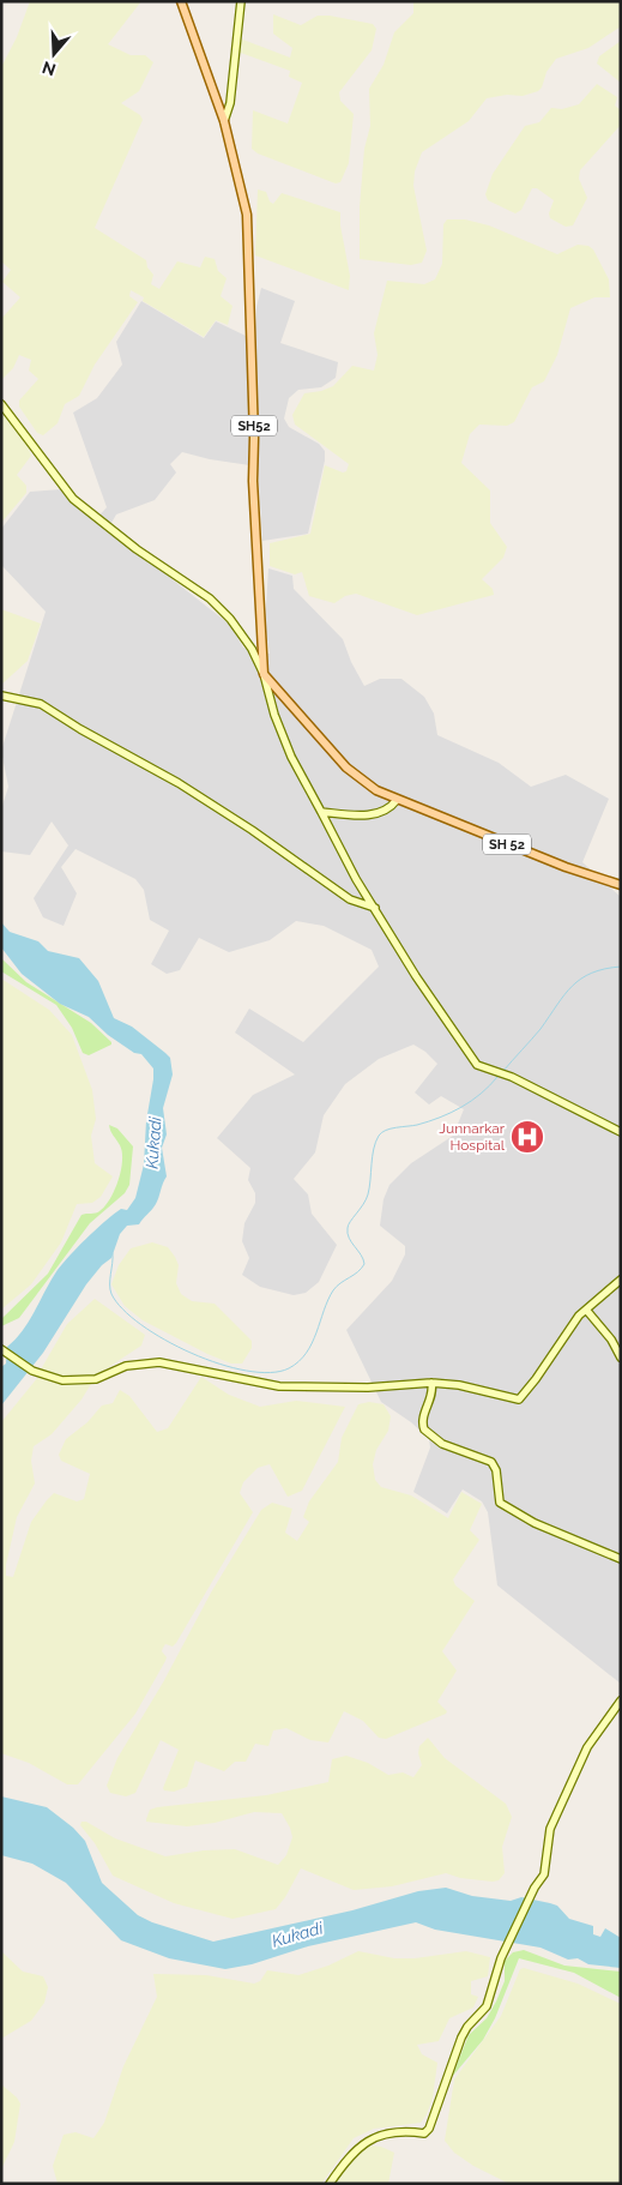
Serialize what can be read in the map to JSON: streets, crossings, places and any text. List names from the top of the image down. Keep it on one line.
{"streets":{"main road":["SH52","SH 52"]},"water":["Kukadi"],"places":{"hospital":["Junnarkar Hospital"]},"north":"bottom"}
